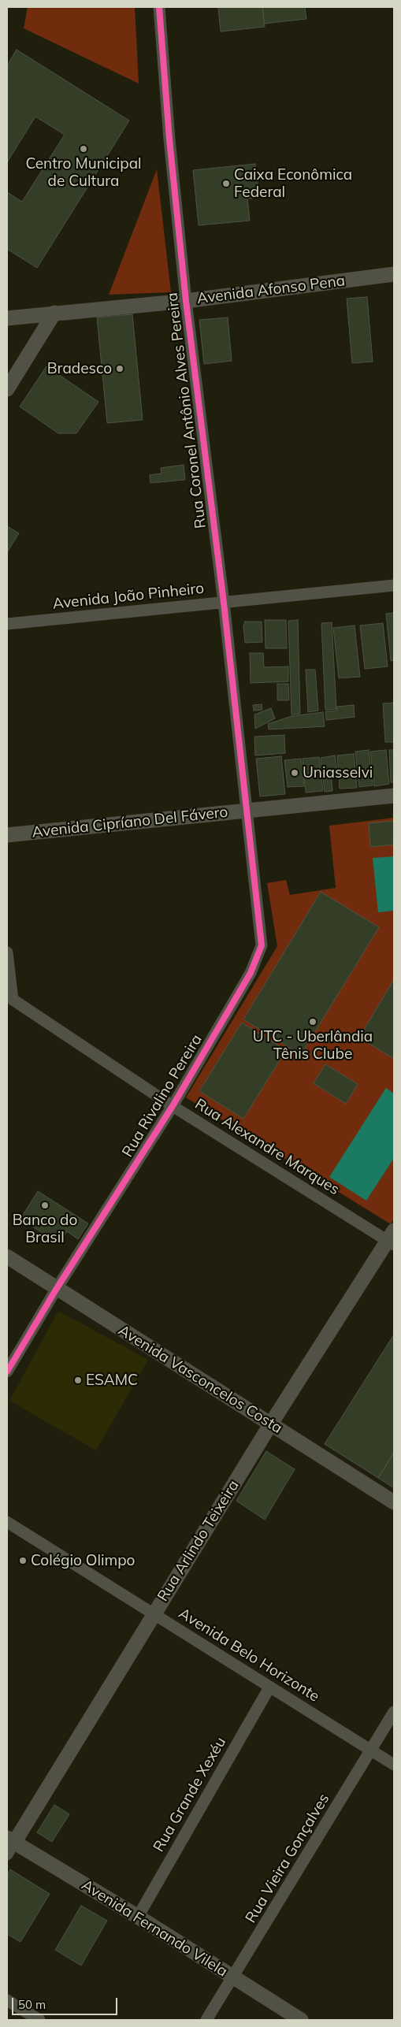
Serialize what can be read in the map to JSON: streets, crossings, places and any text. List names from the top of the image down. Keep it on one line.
{"streets":{"street":["Avenida Afonso Pena","Rua Coronel Antônio Alves Pereira","Avenida João Pinheiro","Avenida Cipríano Del Fávero","Rua Rivalino Pereira","Rua Alexandre Marques","Avenida Vasconcelos Costa","Rua Arlindo Teixeira","Avenida Belo Horizonte","Rua Grande Xexéu","Rua Vieira Gonçalves","Avenida Fernando Vilela"]},"crossings":[["Avenida Afonso Pena","Rua Coronel Antônio Alves Pereira"],["Rua Coronel Antônio Alves Pereira","Avenida João Pinheiro"],["Rua Coronel Antônio Alves Pereira","Avenida Cipríano Del Fávero"],["Rua Coronel Antônio Alves Pereira","Rua Rivalino Pereira"],["Avenida Cipríano Del Fávero","Rua Rivalino Pereira"],["Rua Rivalino Pereira","Rua Alexandre Marques"],["Rua Rivalino Pereira","Avenida Vasconcelos Costa"],["Rua Alexandre Marques","Rua Arlindo Teixeira"],["Avenida Vasconcelos Costa","Rua Arlindo Teixeira"],["Rua Arlindo Teixeira","Avenida Belo Horizonte"],["Rua Arlindo Teixeira","Avenida Fernando Vilela"],["Avenida Belo Horizonte","Rua Grande Xexéu"],["Avenida Belo Horizonte","Rua Vieira Gonçalves"],["Rua Grande Xexéu","Avenida Fernando Vilela"],["Rua Vieira Gonçalves","Avenida Fernando Vilela"]],"places":["Centro Municipal de Cultura","Caixa Econômica Federal","Bradesco","Uniasselvi","UTC - Uberlândia Tênis Clube","Banco do Brasil","ESAMC","Colégio Olimpo"],"scale_bar":"50 m"}
